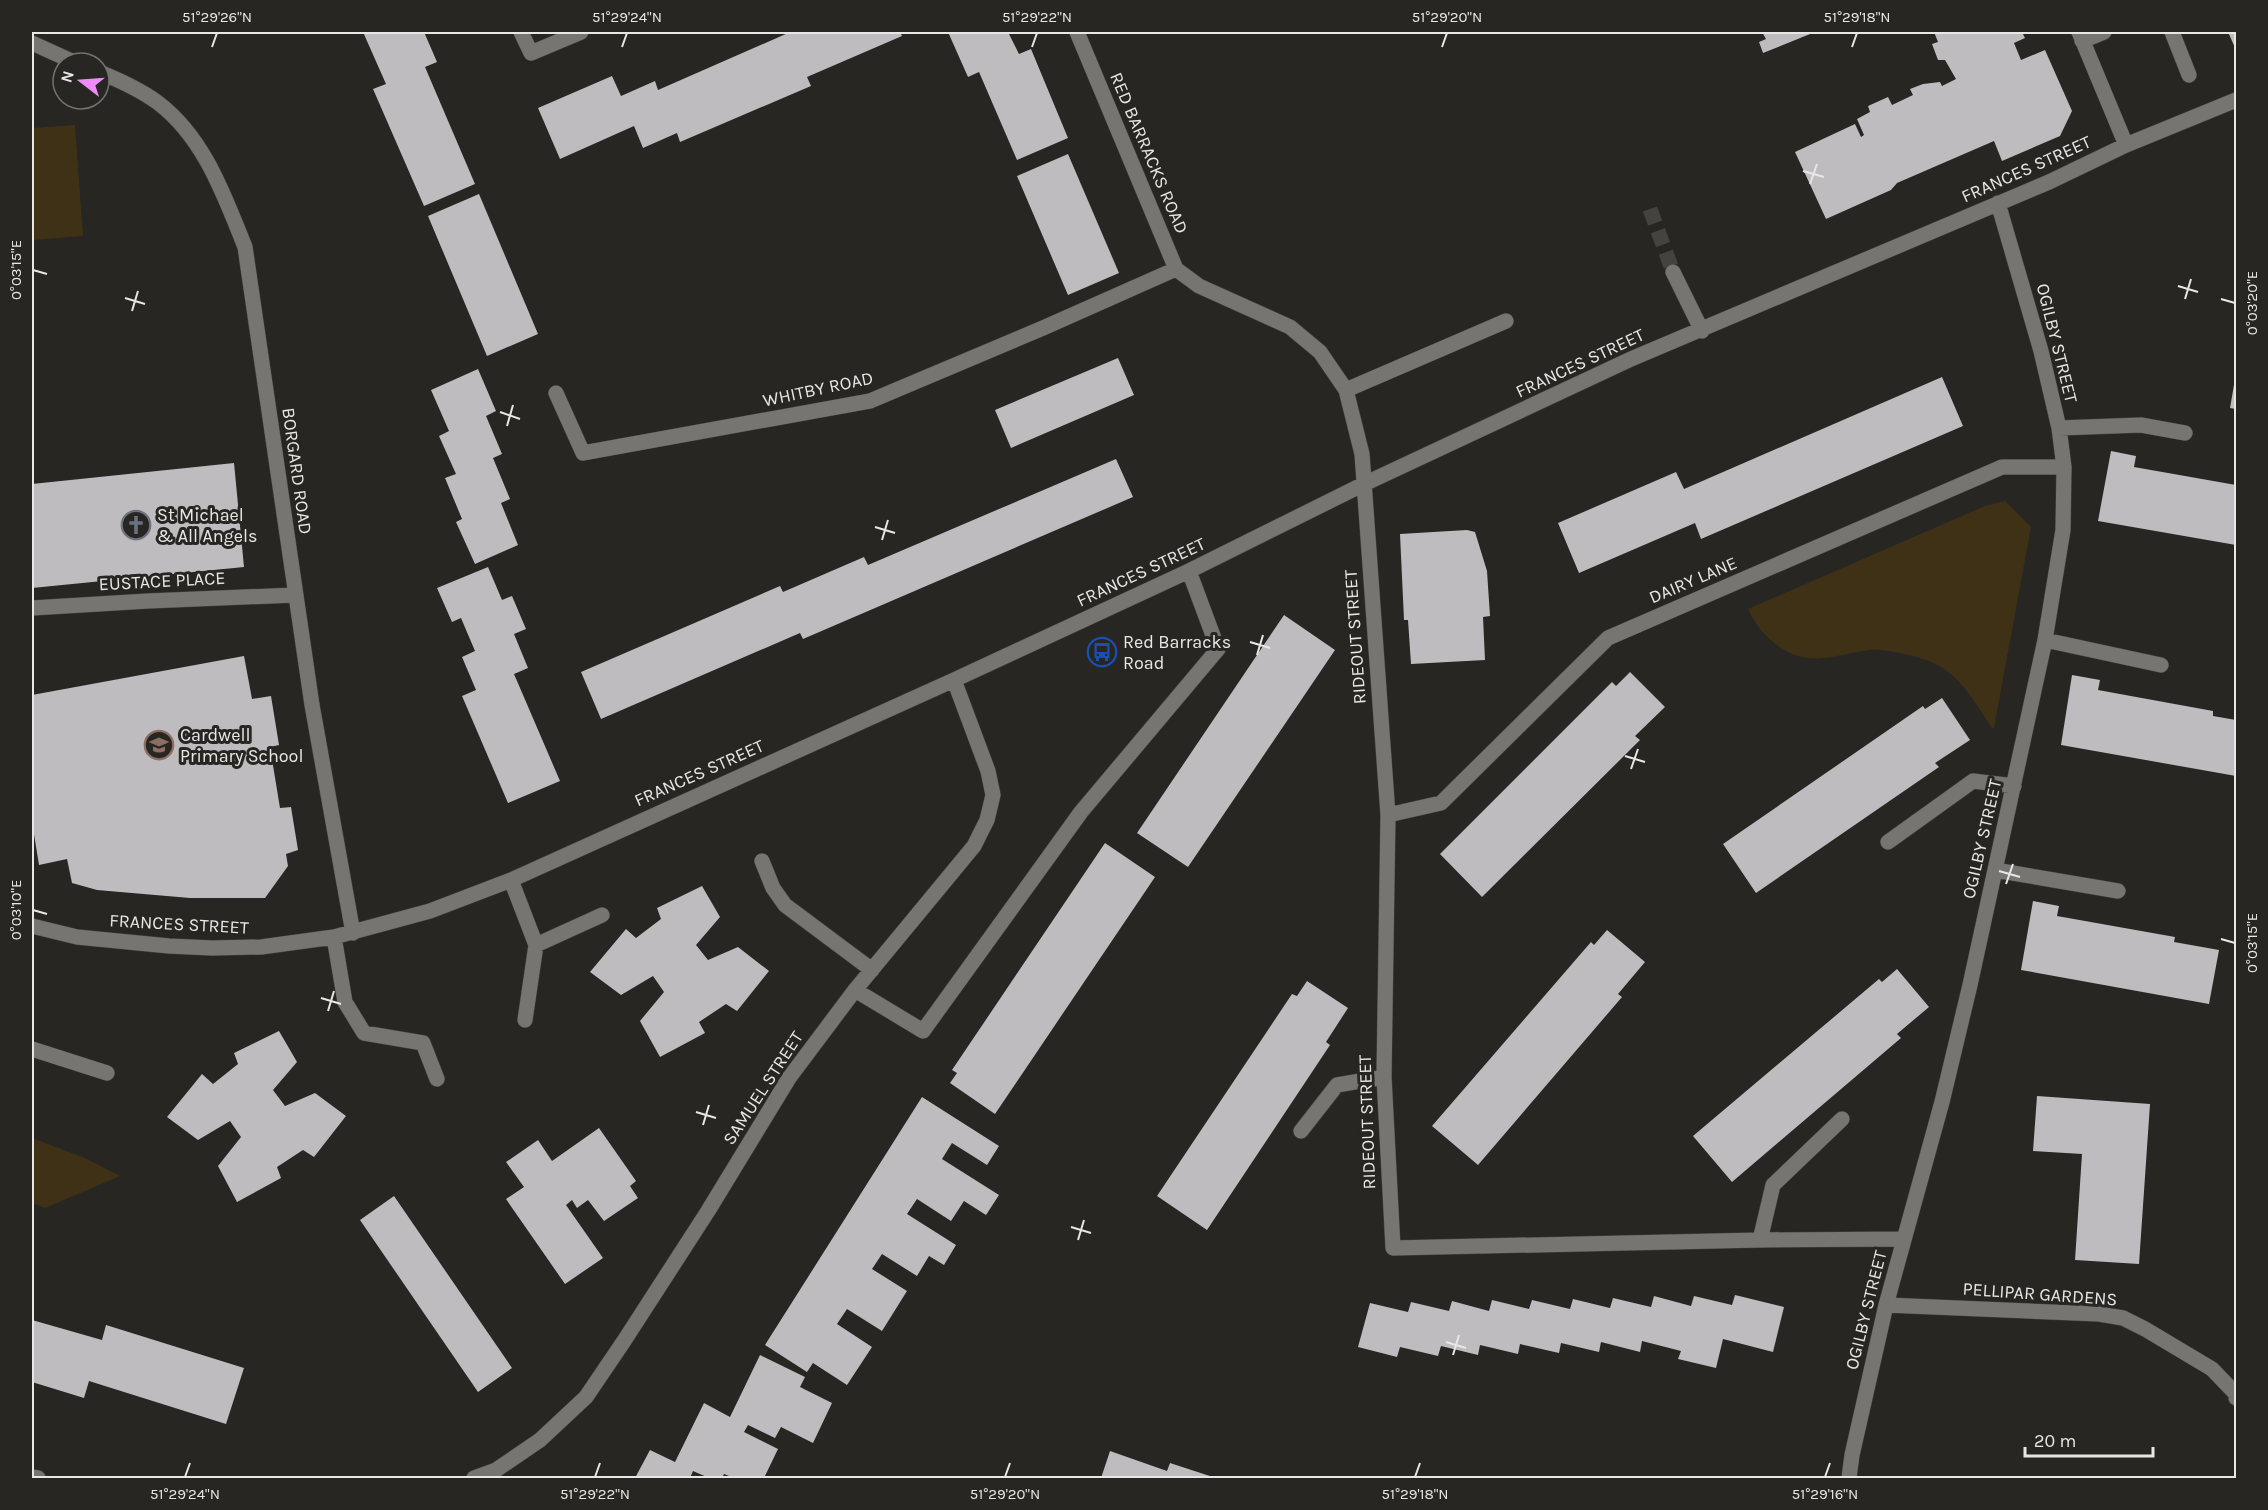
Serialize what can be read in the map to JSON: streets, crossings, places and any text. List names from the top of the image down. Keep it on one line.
{"streets":{"street":["RED BARRACKS ROAD","FRANCES STREET","OGILBY STREET","WHITBY ROAD","BORGARD ROAD","DAIRY LANE","EUSTACE PLACE","RIDEOUT STREET","SAMUEL STREET","PELLIPAR GARDENS"]},"crossings":[["RED BARRACKS ROAD","WHITBY ROAD"],["FRANCES STREET","OGILBY STREET"],["FRANCES STREET","BORGARD ROAD"],["FRANCES STREET","RIDEOUT STREET"],["FRANCES STREET","SAMUEL STREET"],["OGILBY STREET","DAIRY LANE"],["OGILBY STREET","RIDEOUT STREET"],["OGILBY STREET","PELLIPAR GARDENS"],["BORGARD ROAD","EUSTACE PLACE"],["DAIRY LANE","RIDEOUT STREET"]],"places":{"church":["St Michael & All Angels"],"bus stop":["Red Barracks Road"],"school or university":["Cardwell Primary School"]},"scale_bar":"20 m","north":"left","coordinates":["51°29'26\"N","51°29'24\"N","51°29'22\"N","51°29'20\"N","51°29'18\"N","0°03'15\"E","0°03'20\"E","0°03'10\"E","51°29'16\"N"]}
